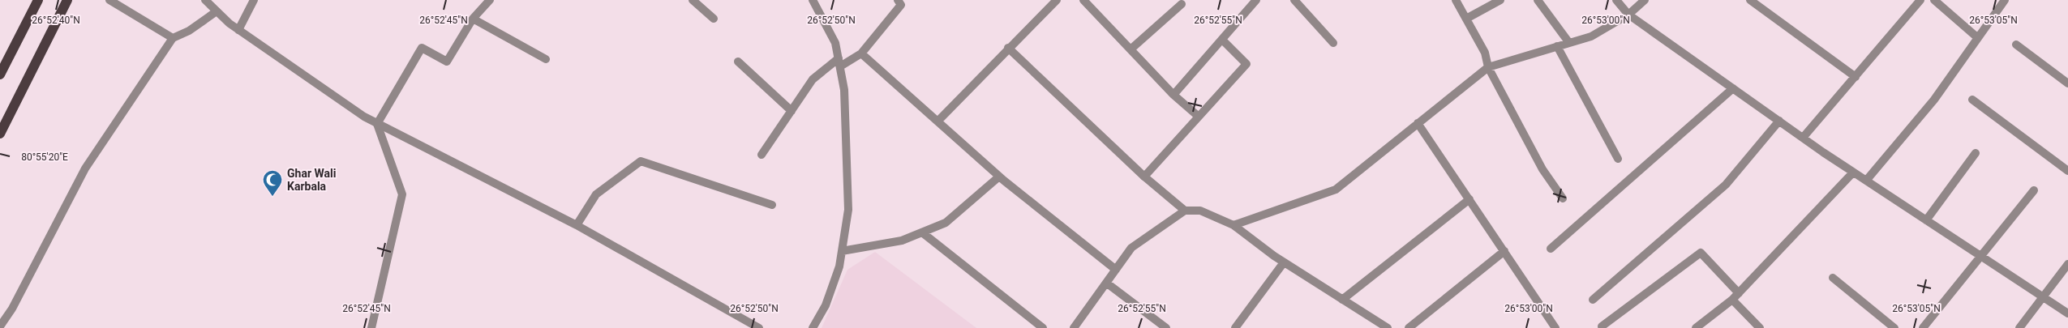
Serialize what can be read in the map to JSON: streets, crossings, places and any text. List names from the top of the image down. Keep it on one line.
{"places":{"mosque":["Ghar Wali Karbala"]},"coordinates":["26°52'55\"N","26°53'00\"N","26°52'40\"N","26°52'45\"N","26°52'50\"N","26°53'05\"N","80°55'20\"E"]}
